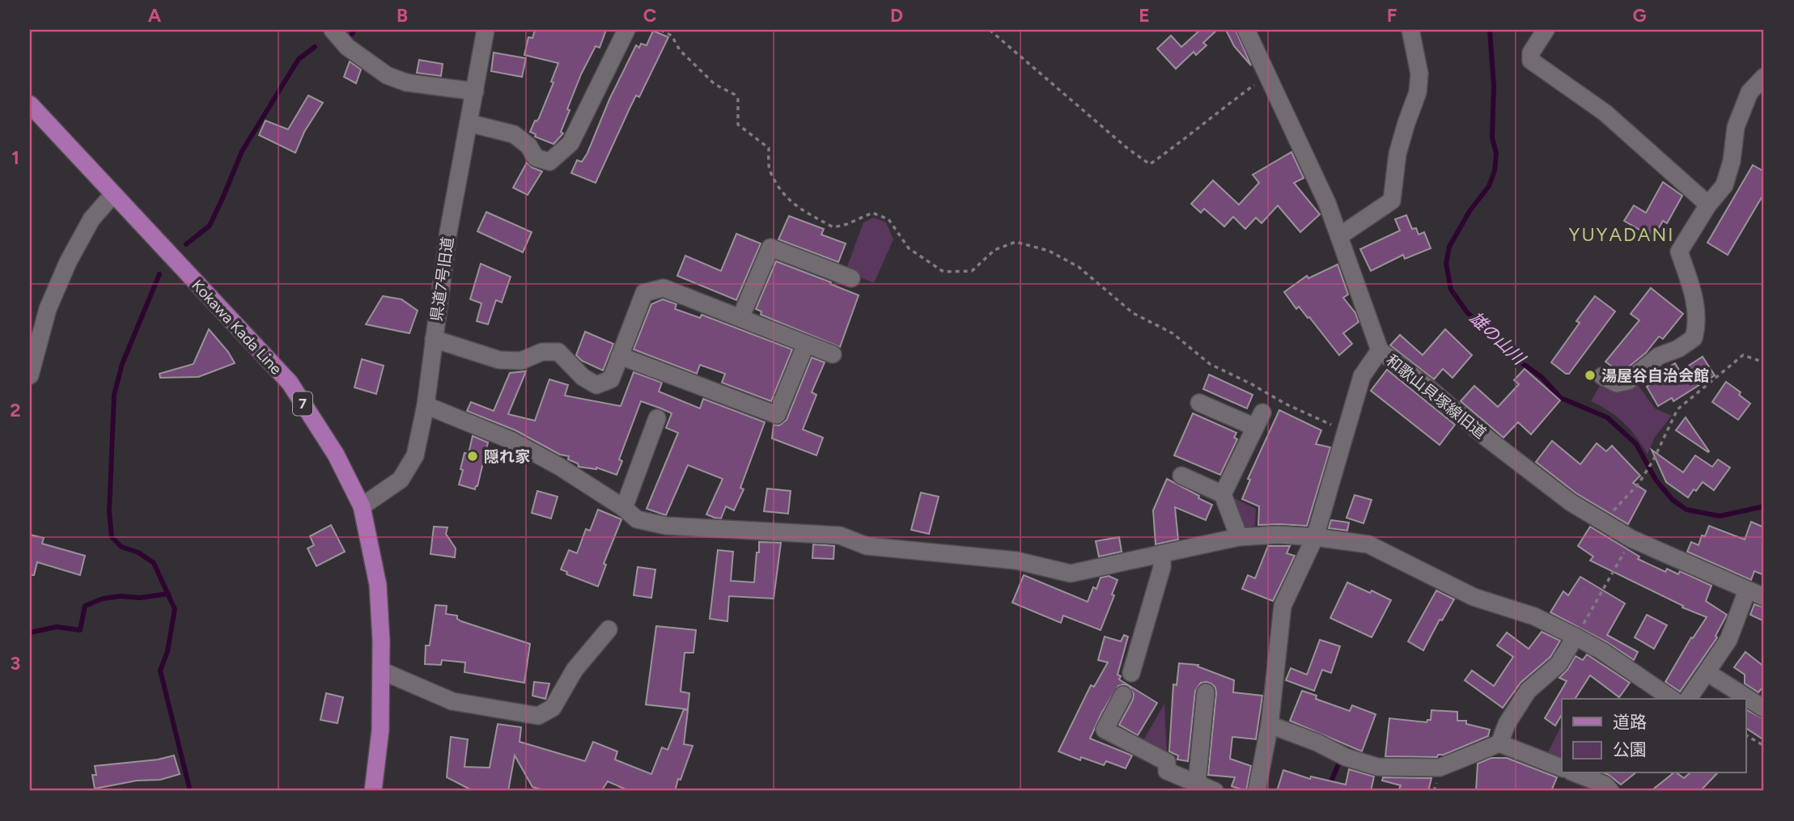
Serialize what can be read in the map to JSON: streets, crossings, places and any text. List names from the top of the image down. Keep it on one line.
{"streets":{"main road":["Kokawa Kada Line","7"],"street":["県道7号旧道","和歌山貝塚線旧道"]},"crossings":[["県道7号旧道","Kokawa Kada Line"]],"districts":["YUYADANI"],"water":["雄の山川"],"places":["湯屋谷自治会館","隠れ家"],"legend":["道路","公園"],"grid":{"columns":["A","B","C","D","E","F","G"],"rows":["1","2","3"]}}
